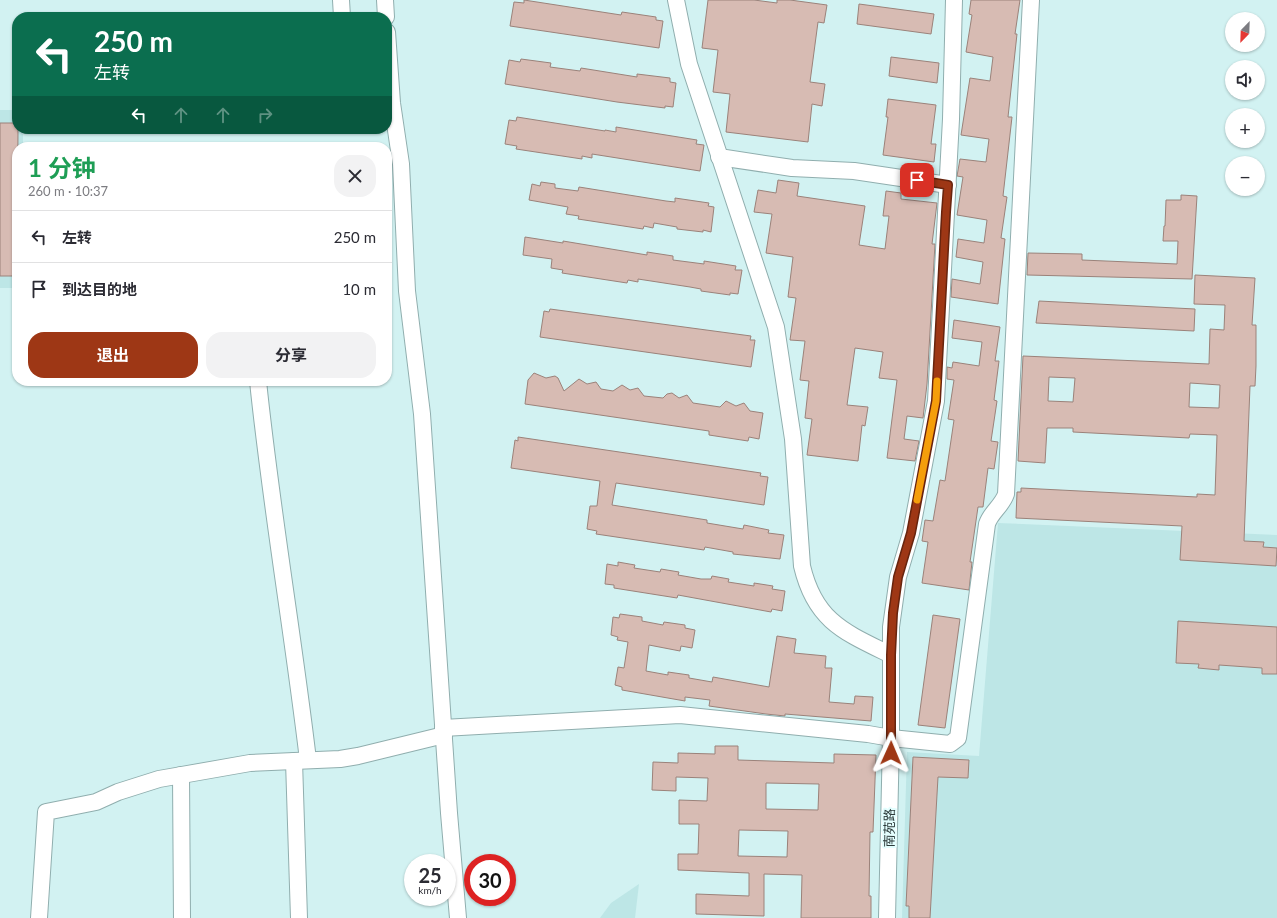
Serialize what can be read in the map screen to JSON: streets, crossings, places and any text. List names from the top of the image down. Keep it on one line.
{"streets":{"street":["南苑路"]},"north":"bottom left","page":{"map_buttons":["+","−"],"turn":["250 m","左转"],"heading":["1 分钟","260 m · 10:37"],"list":[{"name":"左转","value":"250 m"},{"name":"到达目的地","value":"10 m"}],"buttons":["退出","分享"],"speed":"25 km/h","limit":"30"}}
